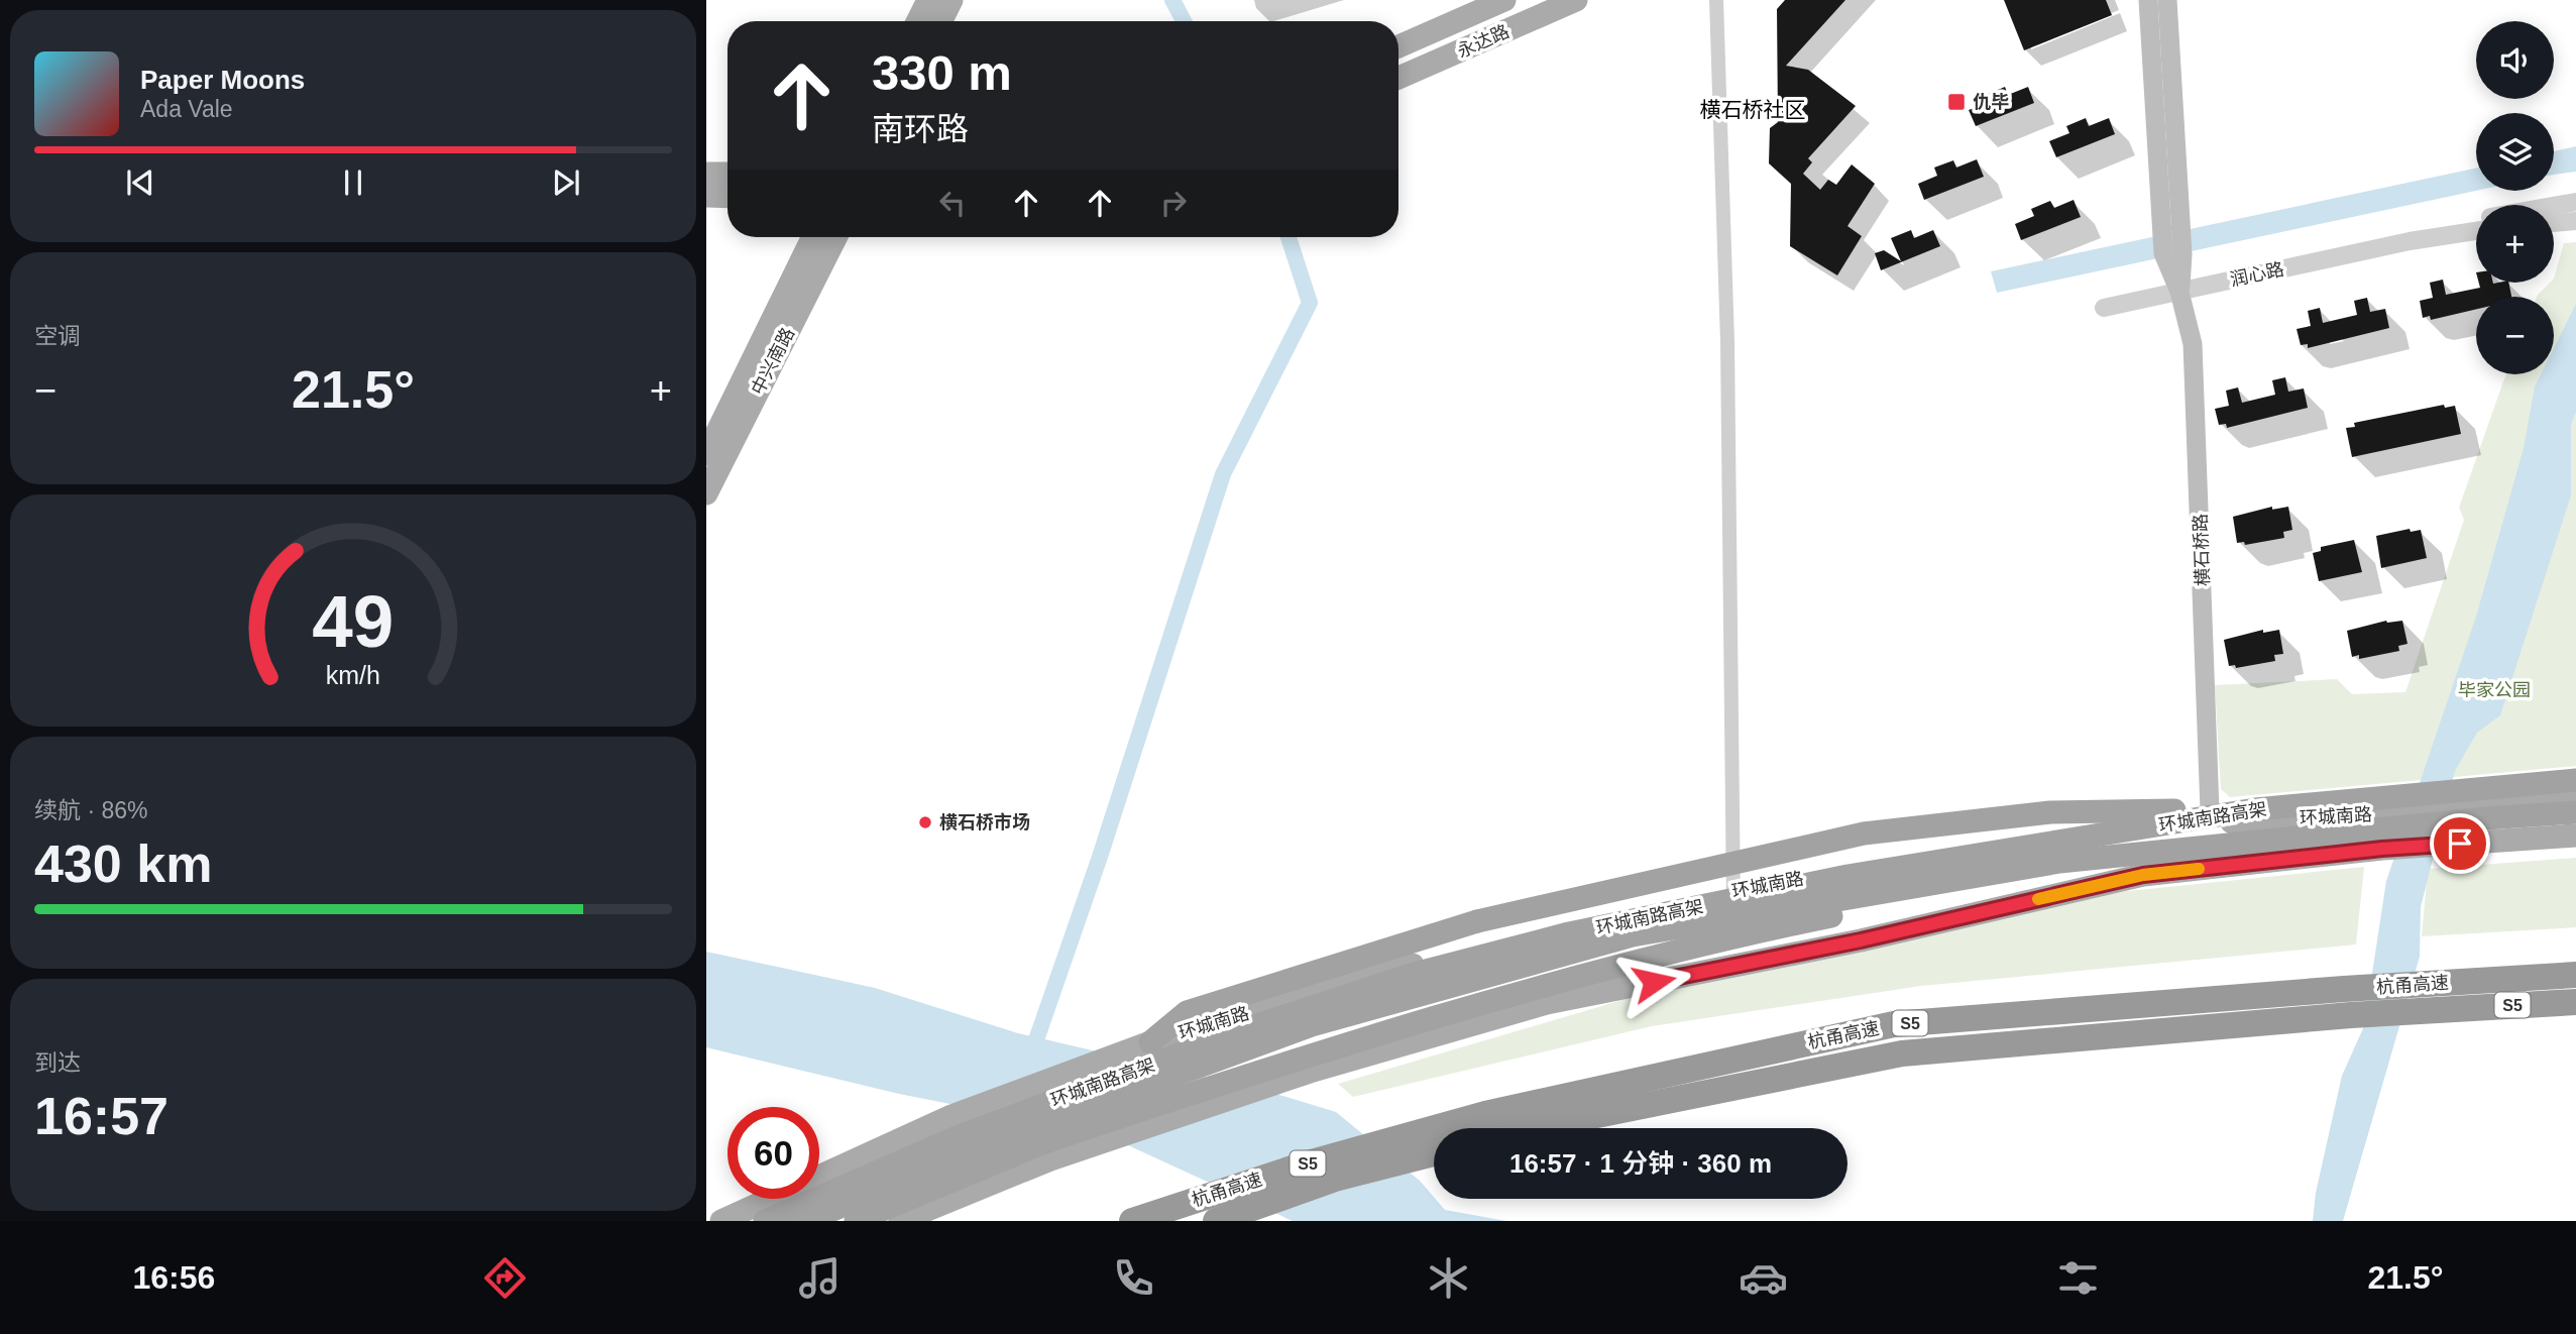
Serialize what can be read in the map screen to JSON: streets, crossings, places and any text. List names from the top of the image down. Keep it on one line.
{"streets":{"highway":["环城南路高架","杭甬高速","S5"],"main road":["永达路","中兴南路","横石桥路","环城南路"],"street":["润心路"]},"crossings":[["润心路","横石桥路"]],"districts":["横石桥社区"],"parks":["毕家公园"],"places":{"transit":["仇毕"],"other":["横石桥市场"]},"page":{"map_buttons":["+","−"],"turn":["330 m","南环路"],"song":["Paper Moons","Ada Vale"],"tile":["空调",["续航 · 86%","430 km"],["到达","16:57"]],"heat":["−","21.5°","+"],"limit":"60","trip":"16:57 · 1 分钟 · 360 m","tabs":["16:56","21.5°"],"gauge":["49","km/h"]}}
